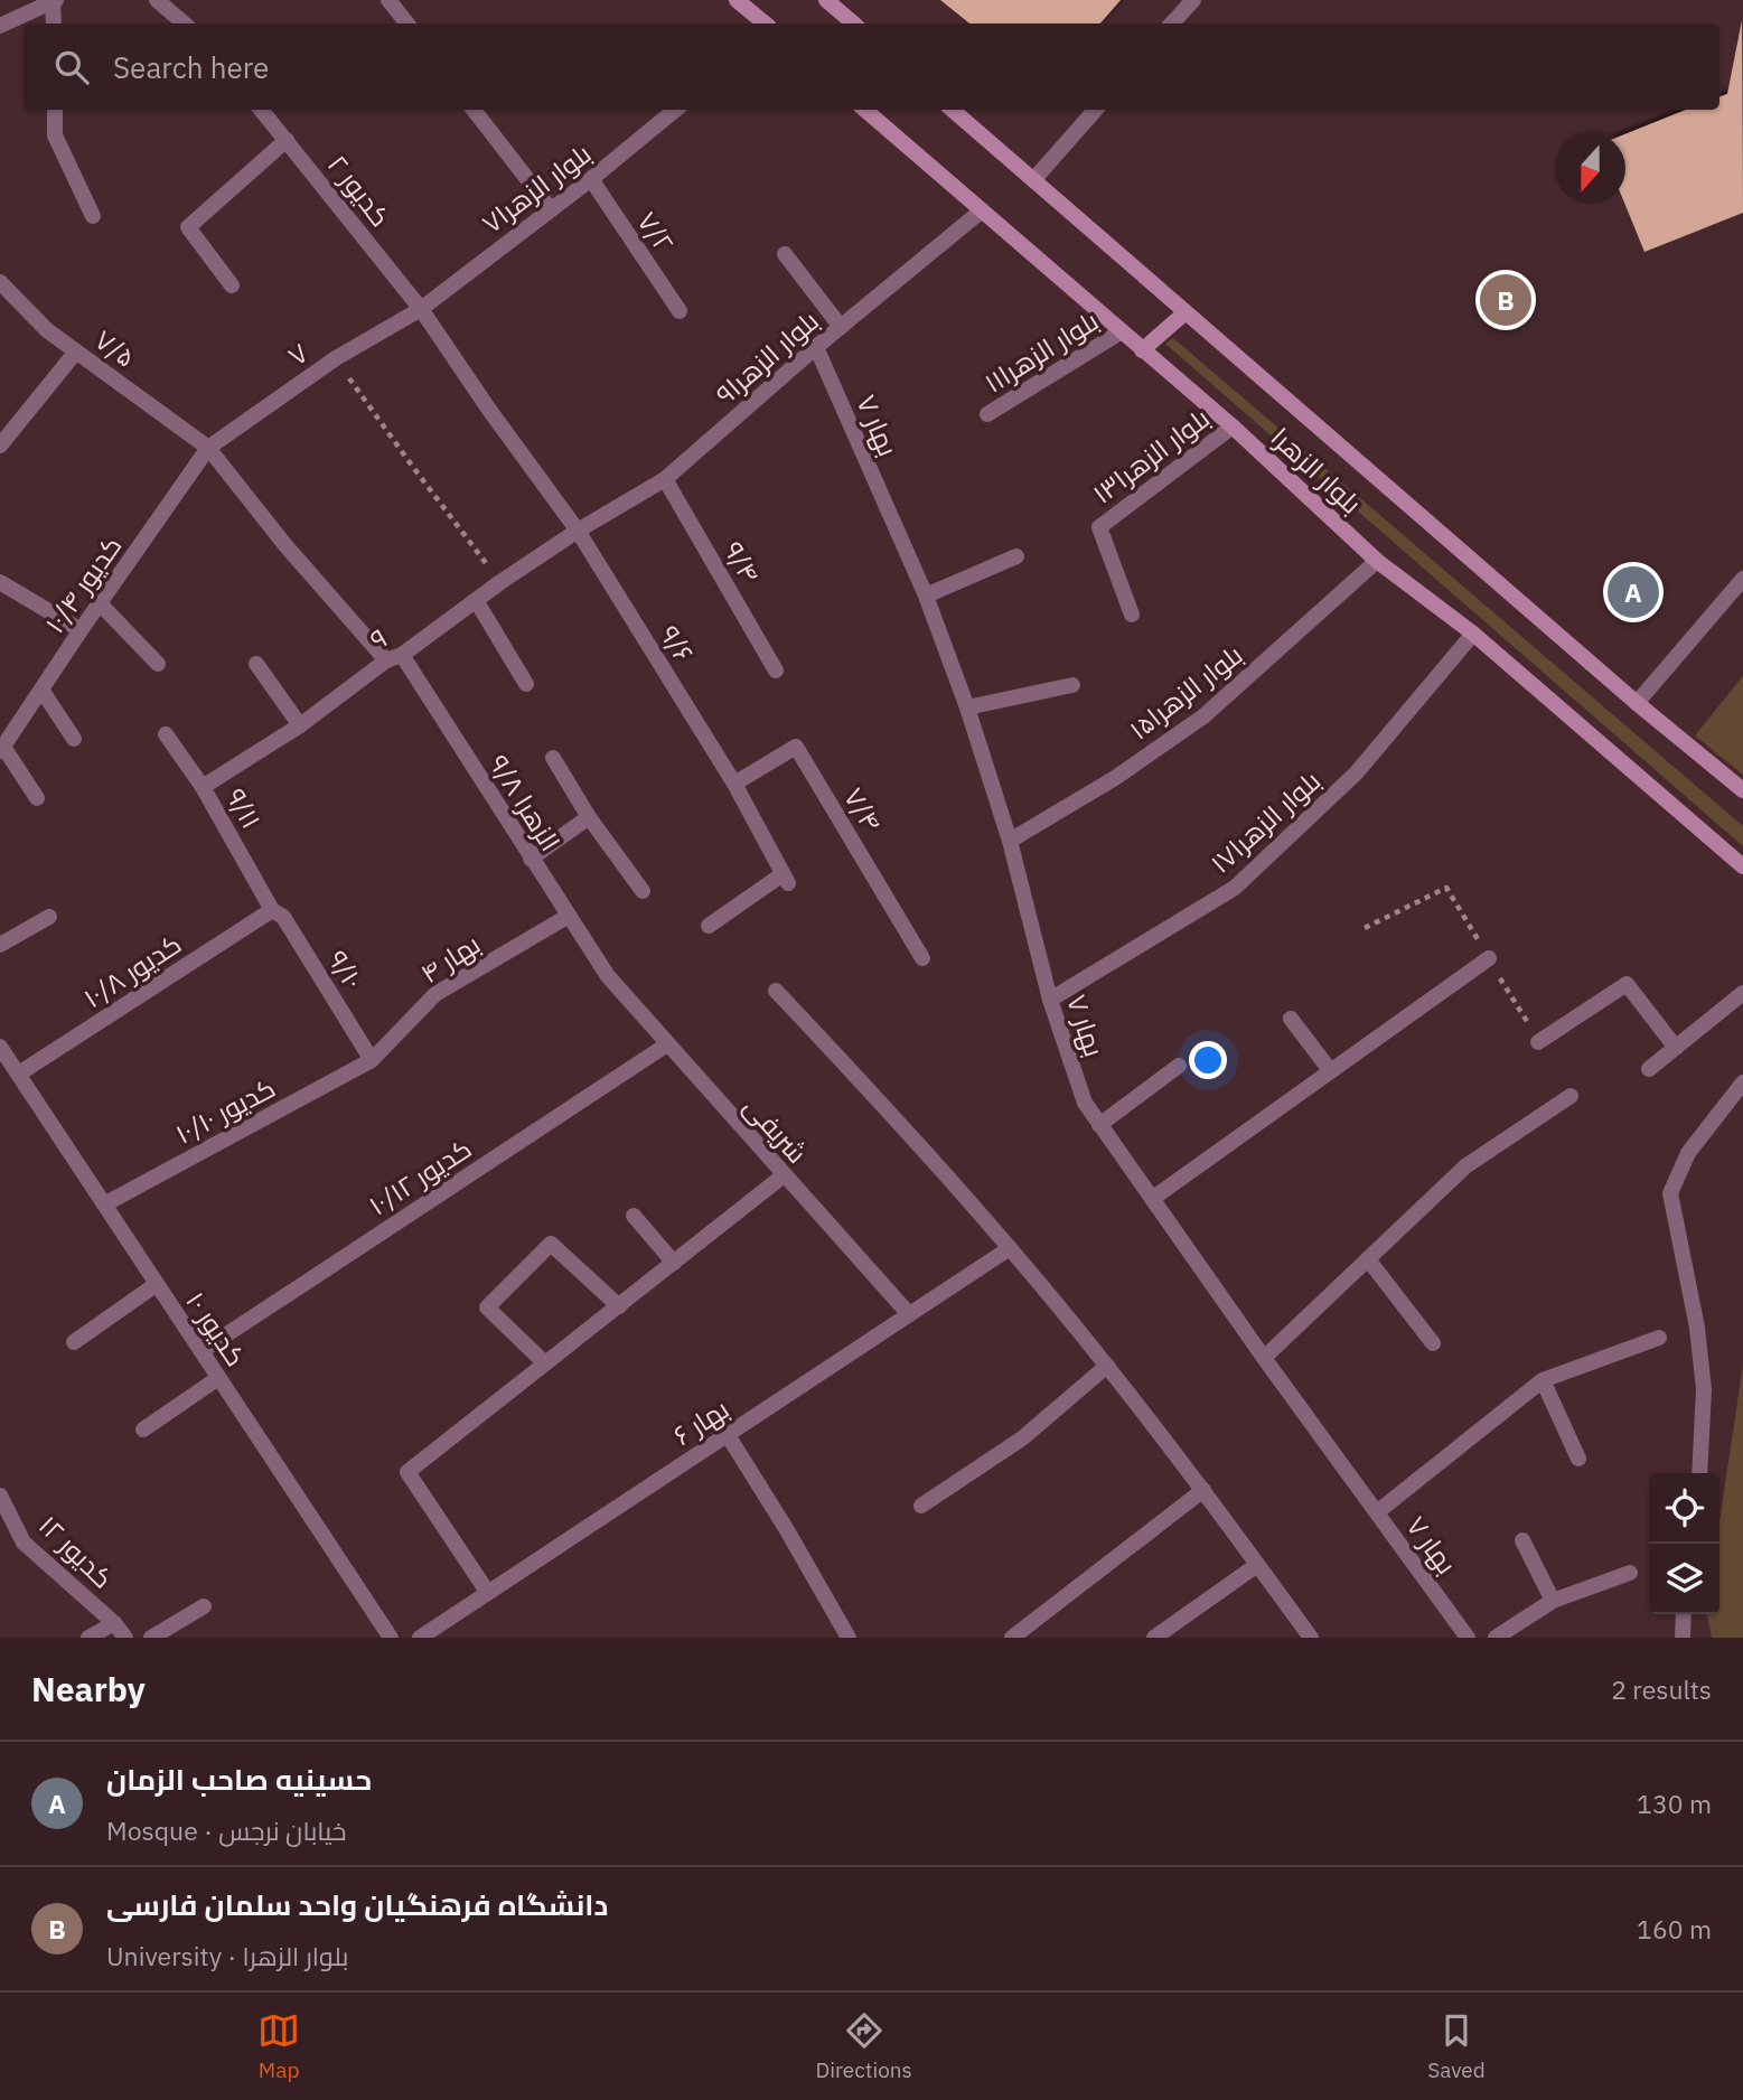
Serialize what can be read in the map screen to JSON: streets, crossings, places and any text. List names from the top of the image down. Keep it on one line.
{"streets":{"main road":["بلوار الزهرا"],"street":["بلوار الزهرا۷","۲ کدیور","۷/۲","۷/۵","بلوار الزهرا۱۱","۷","بلوار الزهرا۹","بهار ۷","بلوار الزهرا۱۳","۹/۴","کدیور ۱۰/۴","۹","۹/۶","بلوار الزهرا۱۵","الزهرا ۹/۸","۹/۱۱","۷/۴","بلوار الزهرا۱۷","بهار ۴","۹/۱۰","کدیور ۱۰/۸","کدیور ۱۰/۱۰","شریفی","کدیور ۱۰/۱۲","کدیور ۱۰","بهار ۶","کدیور ۱۲"]},"crossings":[["بلوار الزهرا۷","۲ کدیور"],["بلوار الزهرا۷","۷/۲"],["بلوار الزهرا۷","۷"],["بلوار الزهرا۷","۹/۶"],["۲ کدیور","۷"],["۲ کدیور","۹/۶"],["۷/۵","۷"],["۷/۵","کدیور ۱۰/۴"],["۷/۵","الزهرا ۹/۸"],["بلوار الزهرا۱۱","بلوار الزهرا"],["۷","کدیور ۱۰/۴"],["۷","۹/۶"],["بلوار الزهرا۹","بهار ۷"],["بلوار الزهرا۹","بلوار الزهرا"],["بلوار الزهرا۹","۹/۴"],["بلوار الزهرا۹","۹"],["بلوار الزهرا۹","۹/۶"],["بهار ۷","بلوار الزهرا۱۵"],["بهار ۷","بلوار الزهرا۱۷"],["بلوار الزهرا۱۳","بلوار الزهرا"],["بلوار الزهرا","بلوار الزهرا۱۵"],["بلوار الزهرا","بلوار الزهرا۱۷"],["۹","۹/۶"],["۹","الزهرا ۹/۸"],["۹","۹/۱۱"],["۹/۶","۷/۴"],["الزهرا ۹/۸","بهار ۴"],["الزهرا ۹/۸","شریفی"],["۹/۱۱","۹/۱۰"],["۹/۱۱","کدیور ۱۰/۸"],["بهار ۴","۹/۱۰"],["بهار ۴","کدیور ۱۰/۱۰"],["۹/۱۰","کدیور ۱۰/۸"],["۹/۱۰","کدیور ۱۰/۱۰"],["کدیور ۱۰/۸","کدیور ۱۰"],["کدیور ۱۰/۱۰","کدیور ۱۰"],["شریفی","کدیور ۱۰/۱۲"],["شریفی","بهار ۶"],["کدیور ۱۰/۱۲","کدیور ۱۰"]],"north":"bottom","page":{"search":"Search here","pins":["B","A"],"heading":["Nearby","2 results"],"list":[{"mark":"A","name":"حسینیه صاحب الزمان","note":"Mosque · خیابان نرجس","value":"130 m"},{"mark":"B","name":"دانشگاه فرهنگیان واحد سلمان فارسی","note":"University · بلوار الزهرا","value":"160 m"}],"nav":["Map","Directions","Saved"]}}
